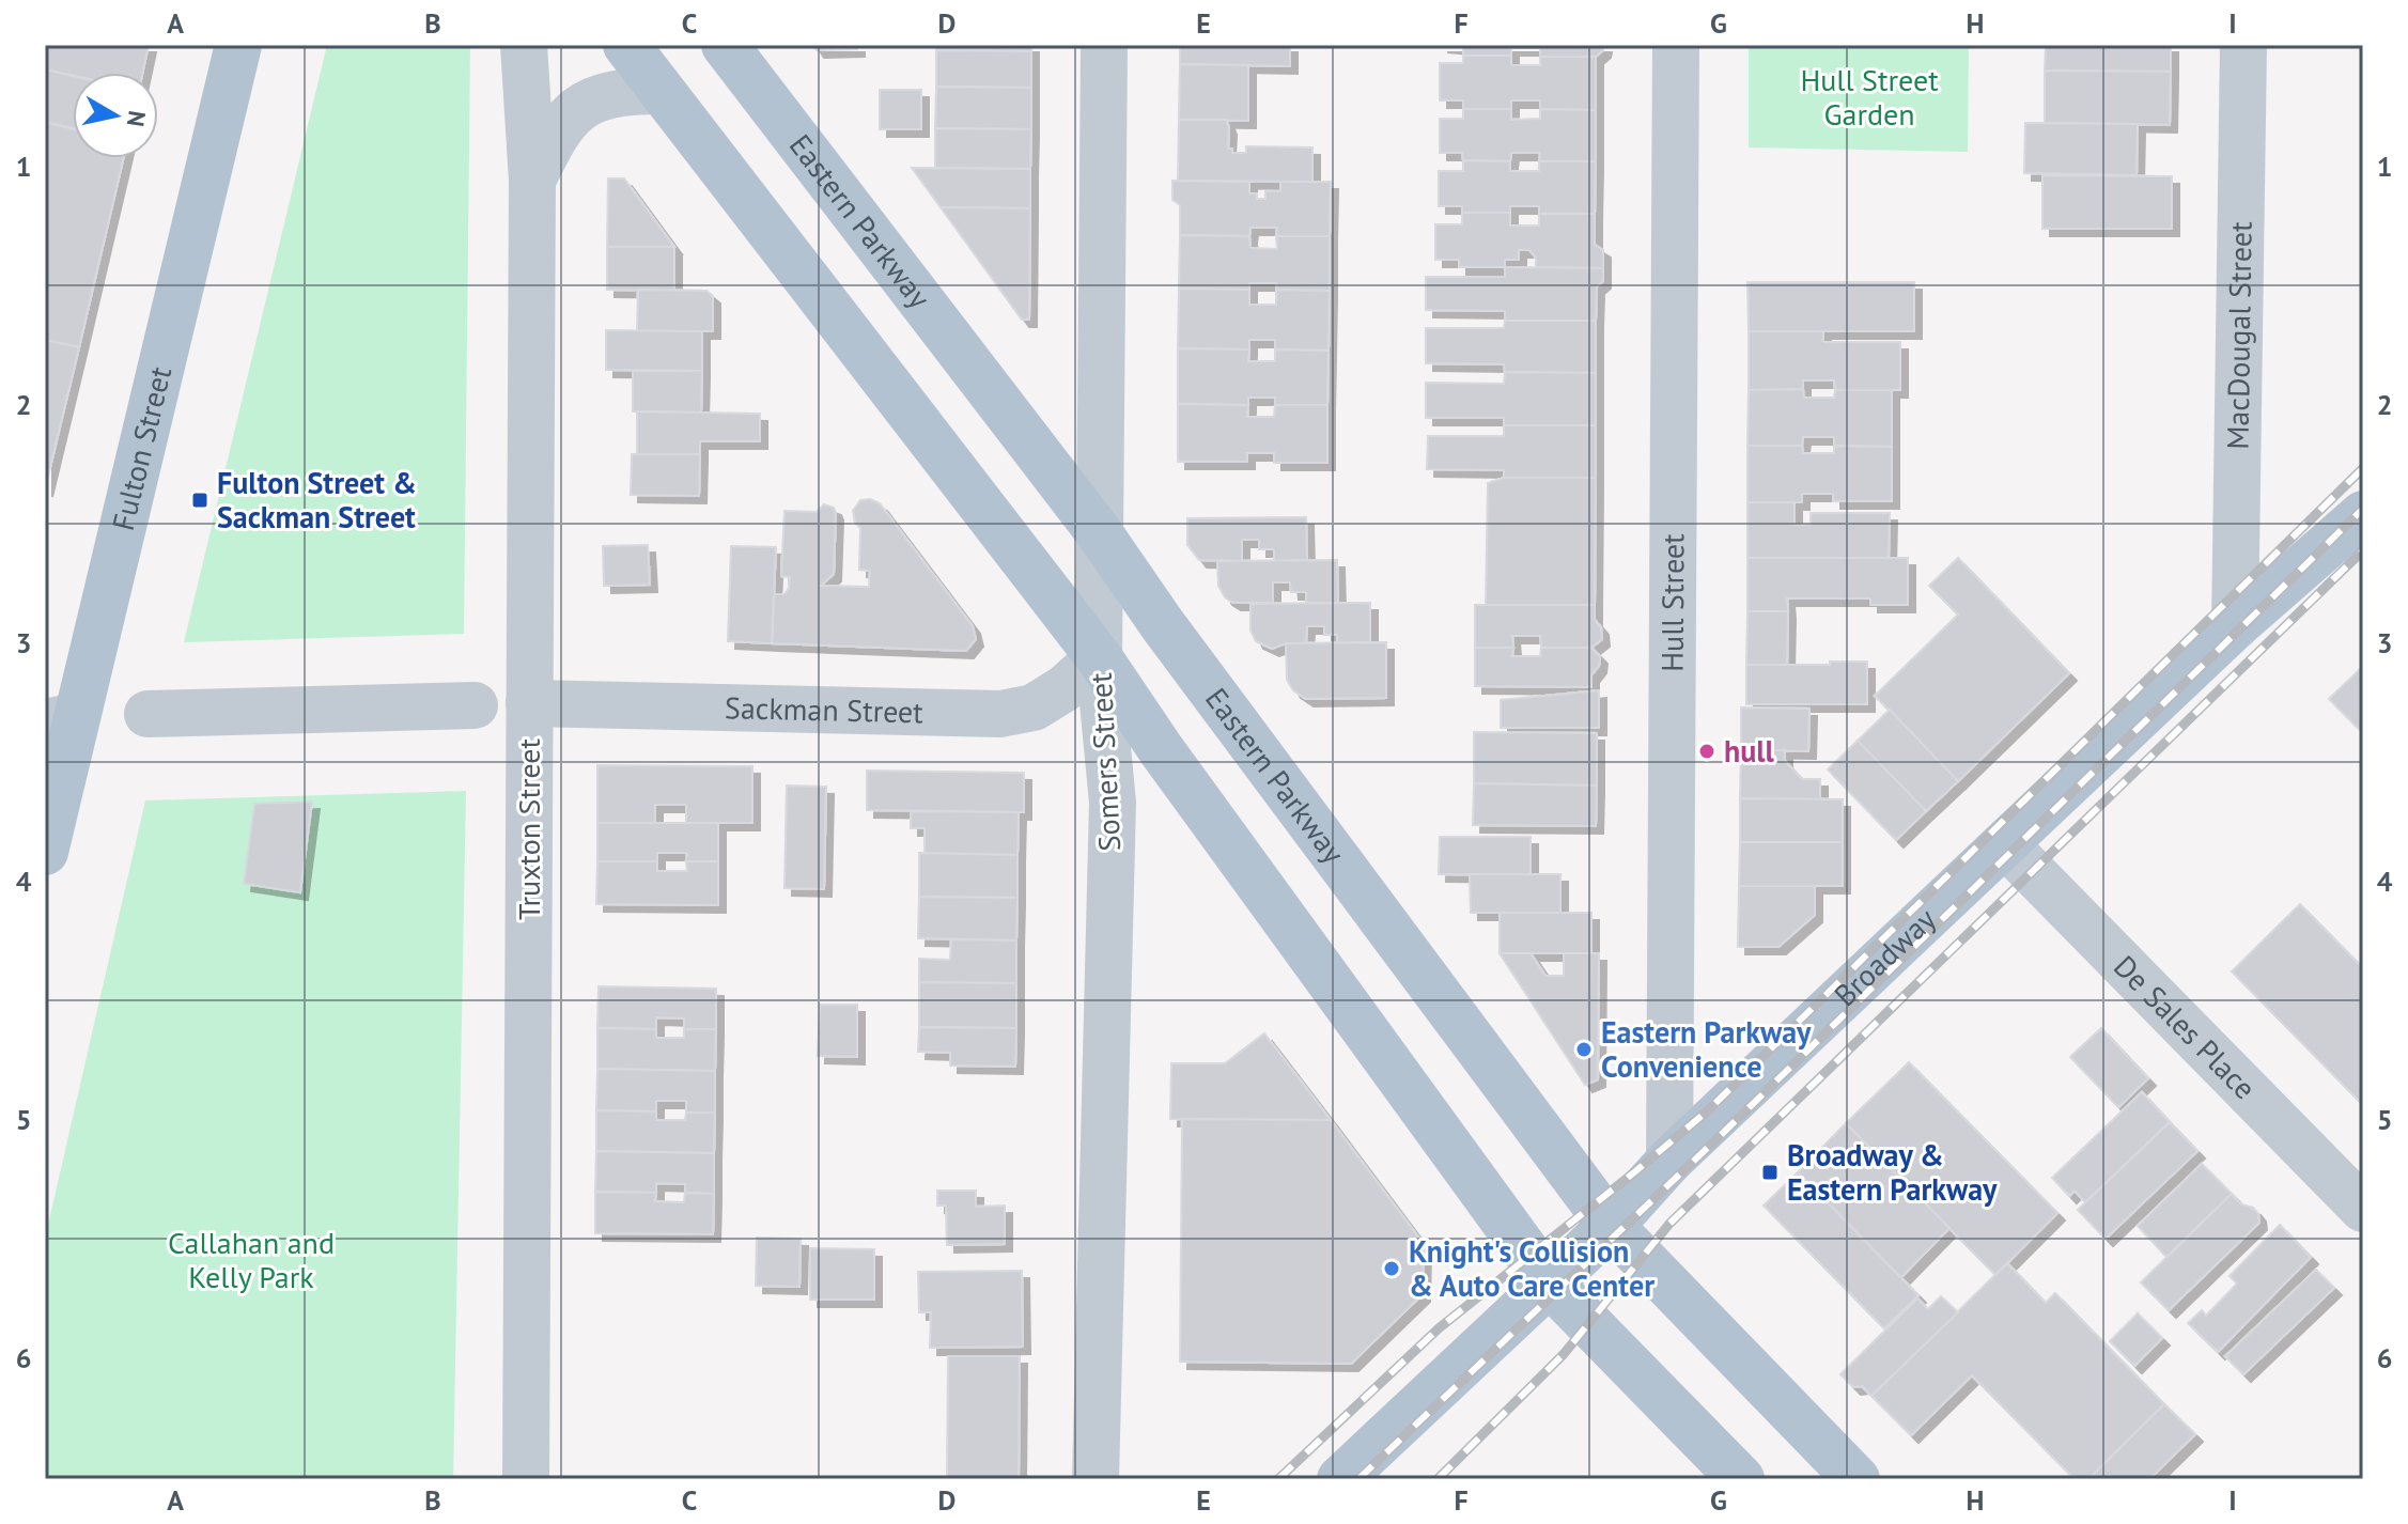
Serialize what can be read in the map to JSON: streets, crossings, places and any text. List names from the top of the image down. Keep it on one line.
{"streets":{"main road":["Eastern Parkway","Fulton Street","Broadway"],"street":["MacDougal Street","Hull Street","Sackman Street","Somers Street","Truxton Street","De Sales Place"]},"crossings":[["Eastern Parkway","Somers Street"],["Eastern Parkway","Broadway"],["MacDougal Street","Broadway"],["Hull Street","Broadway"],["Sackman Street","Somers Street"],["Sackman Street","Truxton Street"],["Broadway","De Sales Place"]],"parks":["Hull Street Garden","Callahan and Kelly Park"],"places":{"transit":["Fulton Street & Sackman Street","Broadway & Eastern Parkway"],"other":["hull","Eastern Parkway Convenience","Knight's Collision & Auto Care Center"]},"north":"right","grid":{"columns":["A","B","C","D","E","F","G","H","I"],"rows":["1","2","3","4","5","6"]}}
